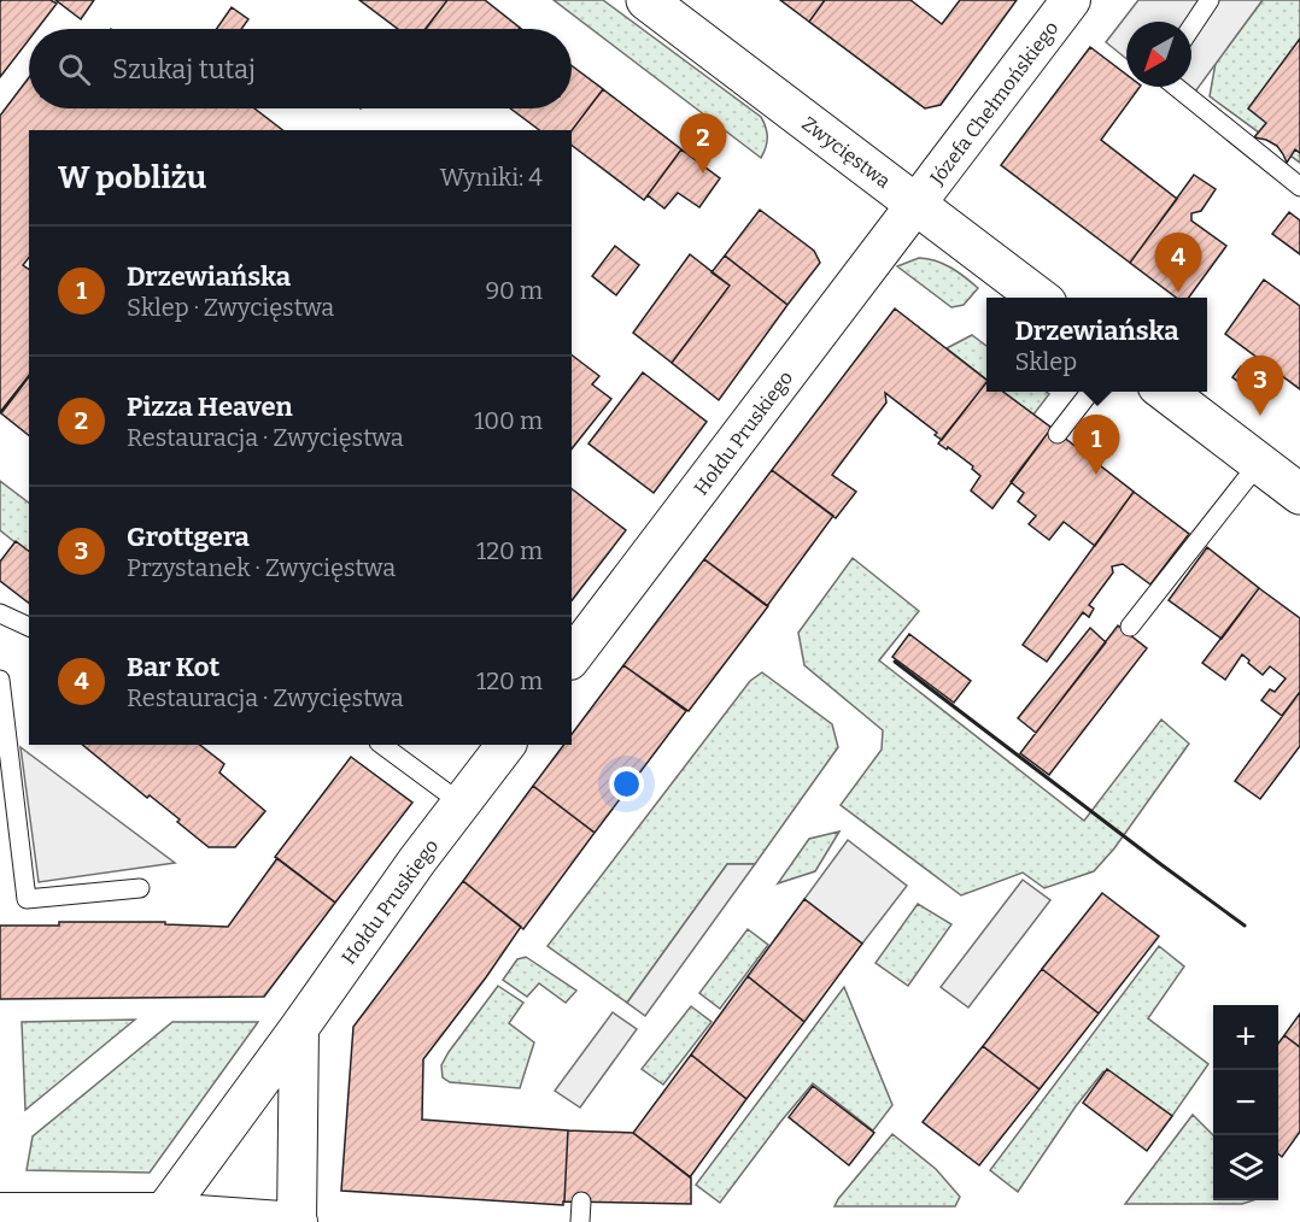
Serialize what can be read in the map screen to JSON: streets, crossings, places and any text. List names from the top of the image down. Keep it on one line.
{"streets":{"street":["Józefa Chełmońskiego","Zwycięstwa","Hołdu Pruskiego"]},"crossings":[["Józefa Chełmońskiego","Zwycięstwa"],["Józefa Chełmońskiego","Hołdu Pruskiego"],["Zwycięstwa","Hołdu Pruskiego"]],"north":"bottom left","page":{"search":"Szukaj tutaj","pins":["2","4","3","1"],"heading":["W pobliżu","Wyniki: 4"],"list":[{"mark":"1","name":"Drzewiańska","note":"Sklep · Zwycięstwa","value":"90 m"},{"mark":"2","name":"Pizza Heaven","note":"Restauracja · Zwycięstwa","value":"100 m"},{"mark":"3","name":"Grottgera","note":"Przystanek · Zwycięstwa","value":"120 m"},{"mark":"4","name":"Bar Kot","note":"Restauracja · Zwycięstwa","value":"120 m"}],"popup":["Drzewiańska","Sklep"],"map_buttons":["+","−"]}}
